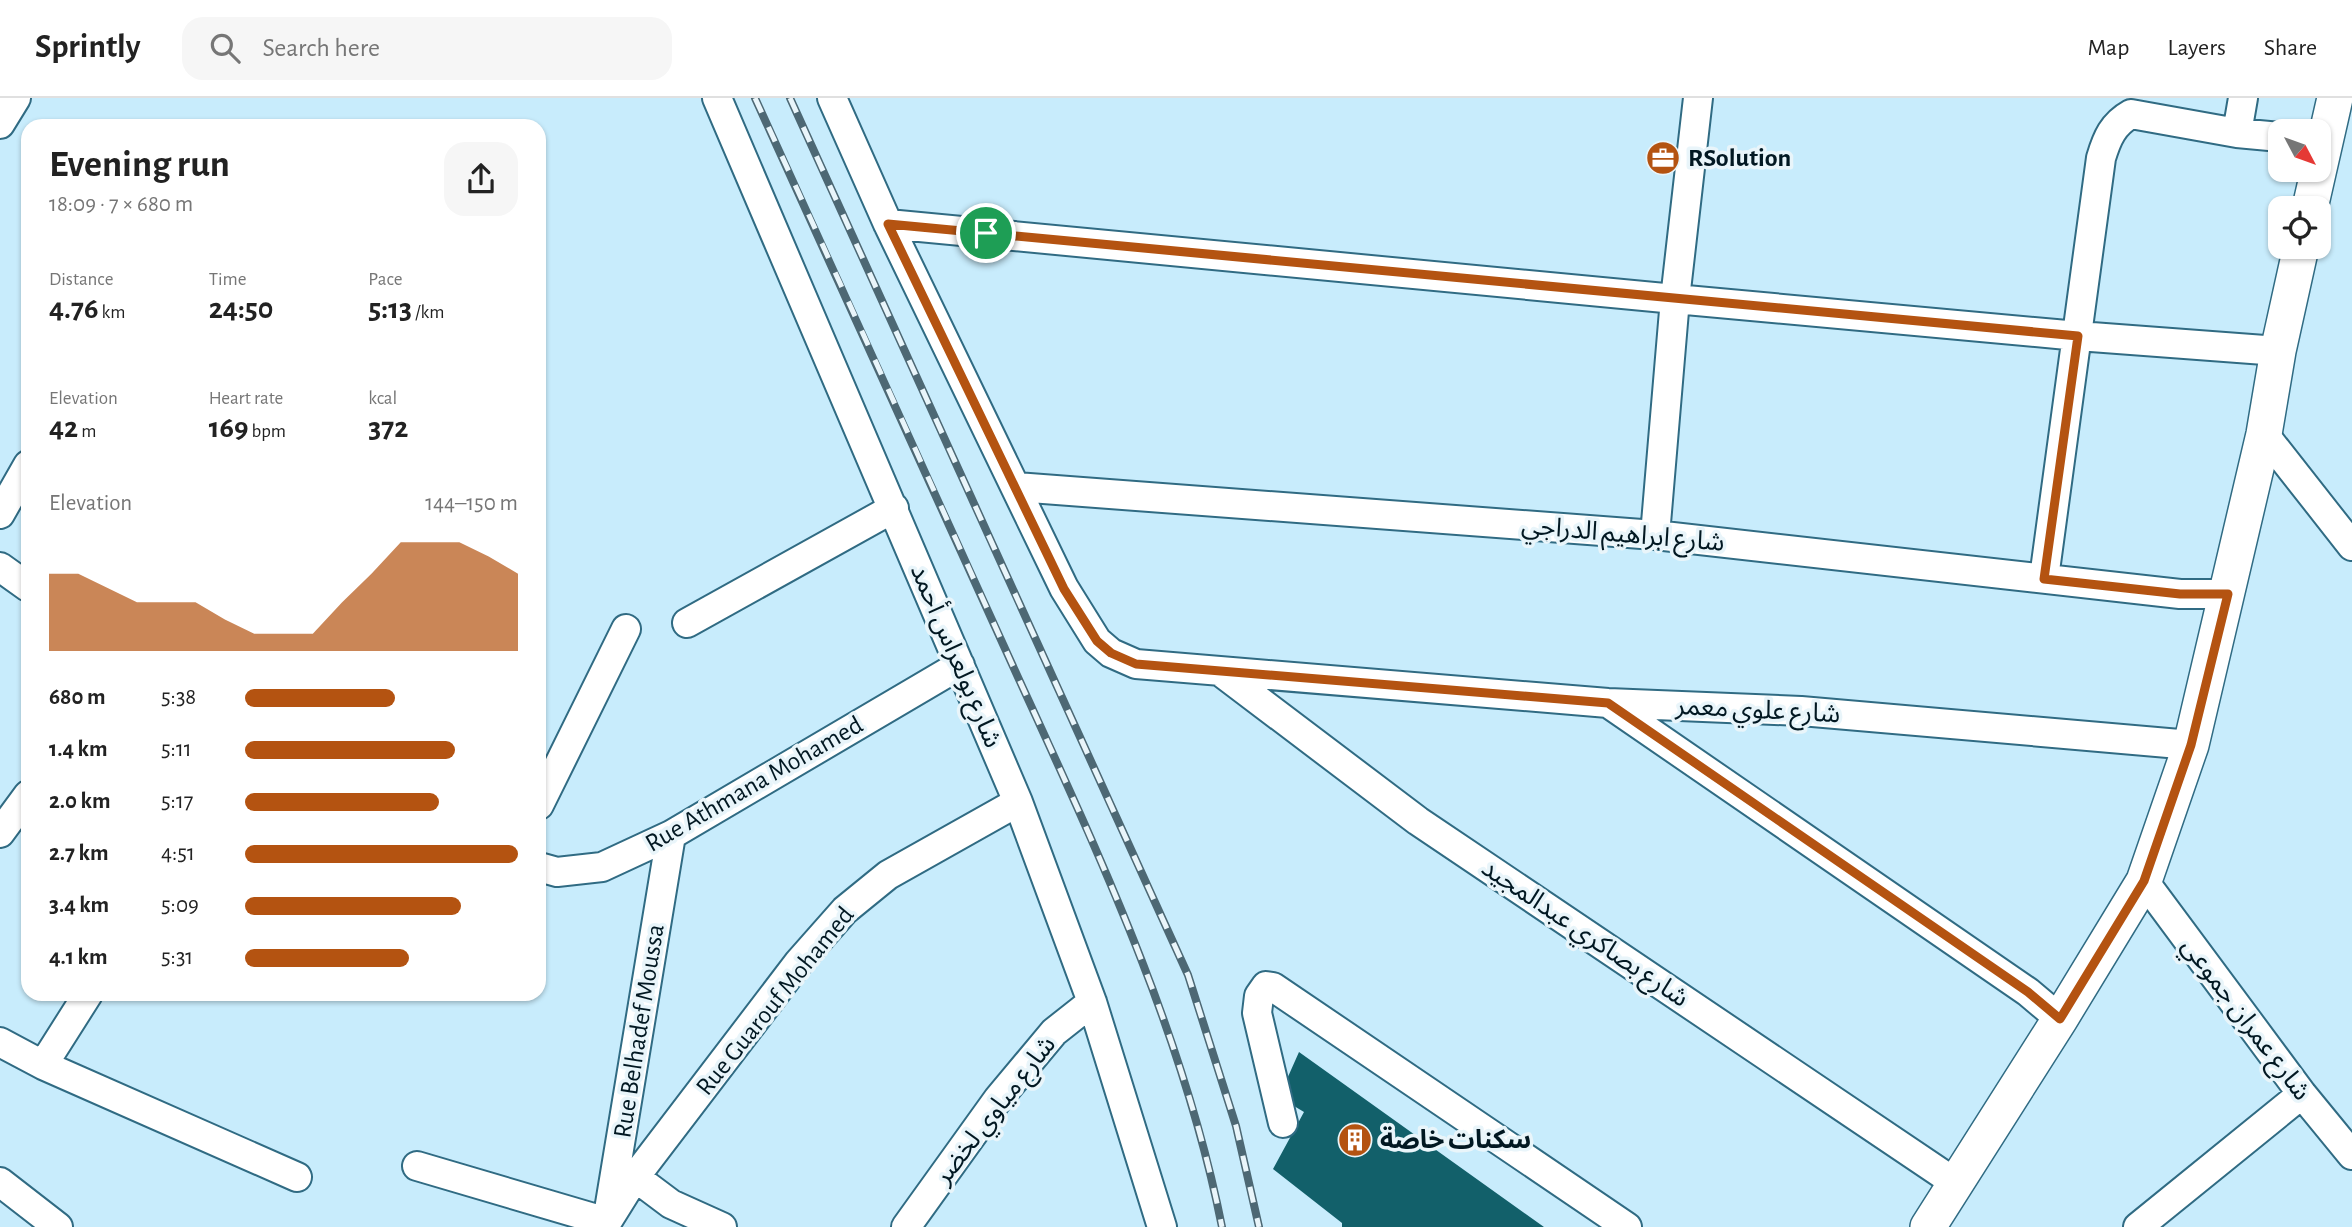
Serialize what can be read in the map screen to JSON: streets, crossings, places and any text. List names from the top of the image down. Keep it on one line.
{"streets":{"street":["شارع ابراهيم الدراجي","شارع بولعراس أحمد","شارع علوي معمر","Rue Athmana Mohamed","شارع بصاكري عبدالمجيد","Rue Guarouf Mohamed","شارع عمران جموعي","Rue Belhadef Moussa","شارع مياوي لخضر"]},"crossings":[["شارع ابراهيم الدراجي","شارع علوي معمر"],["شارع بولعراس أحمد","Rue Athmana Mohamed"],["شارع بولعراس أحمد","Rue Guarouf Mohamed"],["شارع بولعراس أحمد","شارع مياوي لخضر"],["شارع علوي معمر","شارع بصاكري عبدالمجيد"],["Rue Athmana Mohamed","Rue Belhadef Moussa"],["Rue Guarouf Mohamed","Rue Belhadef Moussa"]],"places":{"office":["RSolution"],"building":["سكنات خاصة"]},"north":"bottom right","page":{"header":"Sprintly","search":"Search here","nav":["Map","Layers","Share"],"heading":["Evening run","18:09 · 7 × 680 m"],"stats":[["Distance","4.76 km"],["Time","24:50"],["Pace","5:13 /km"],["Elevation","42 m"],["Heart rate","169 bpm"],["kcal","372"]],"chart":["Elevation","144–150 m"],"list":[{"name":"680 m","note":"5:38"},{"name":"1.4 km","note":"5:11"},{"name":"2.0 km","note":"5:17"},{"name":"2.7 km","note":"4:51"},{"name":"3.4 km","note":"5:09"},{"name":"4.1 km","note":"5:31"}]}}
